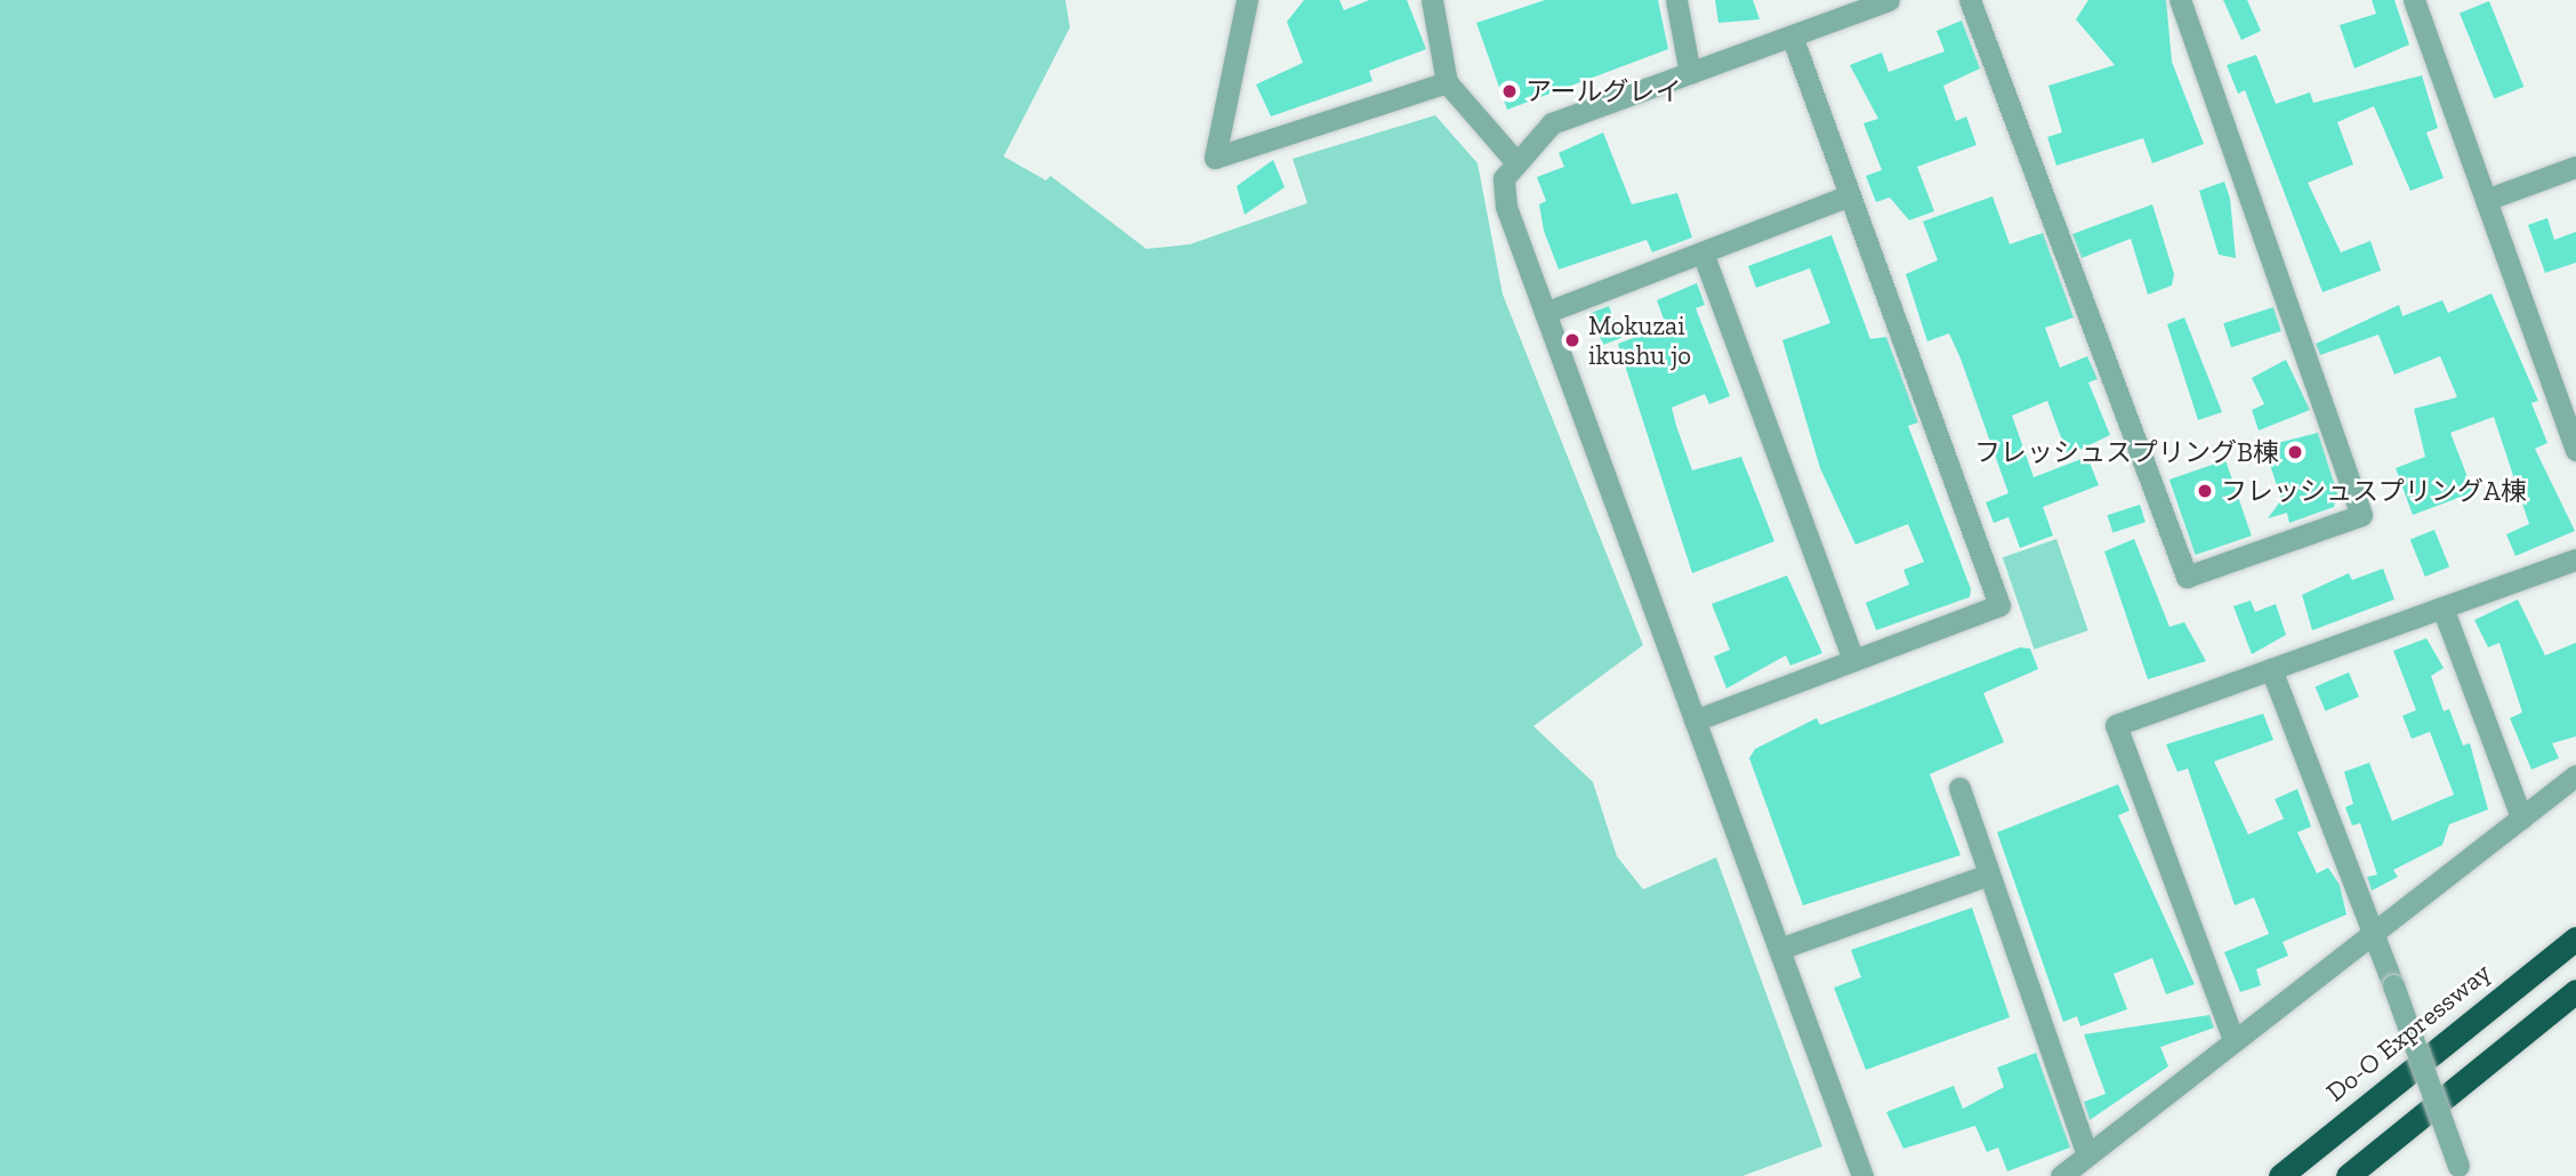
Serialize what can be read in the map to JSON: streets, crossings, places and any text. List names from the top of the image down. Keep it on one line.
{"streets":{"highway":["Do-O Expressway"]},"places":["アールグレイ","Mokuzai ikushu jo","フレッシュスプリングB棟","フレッシュスプリングA棟"]}
